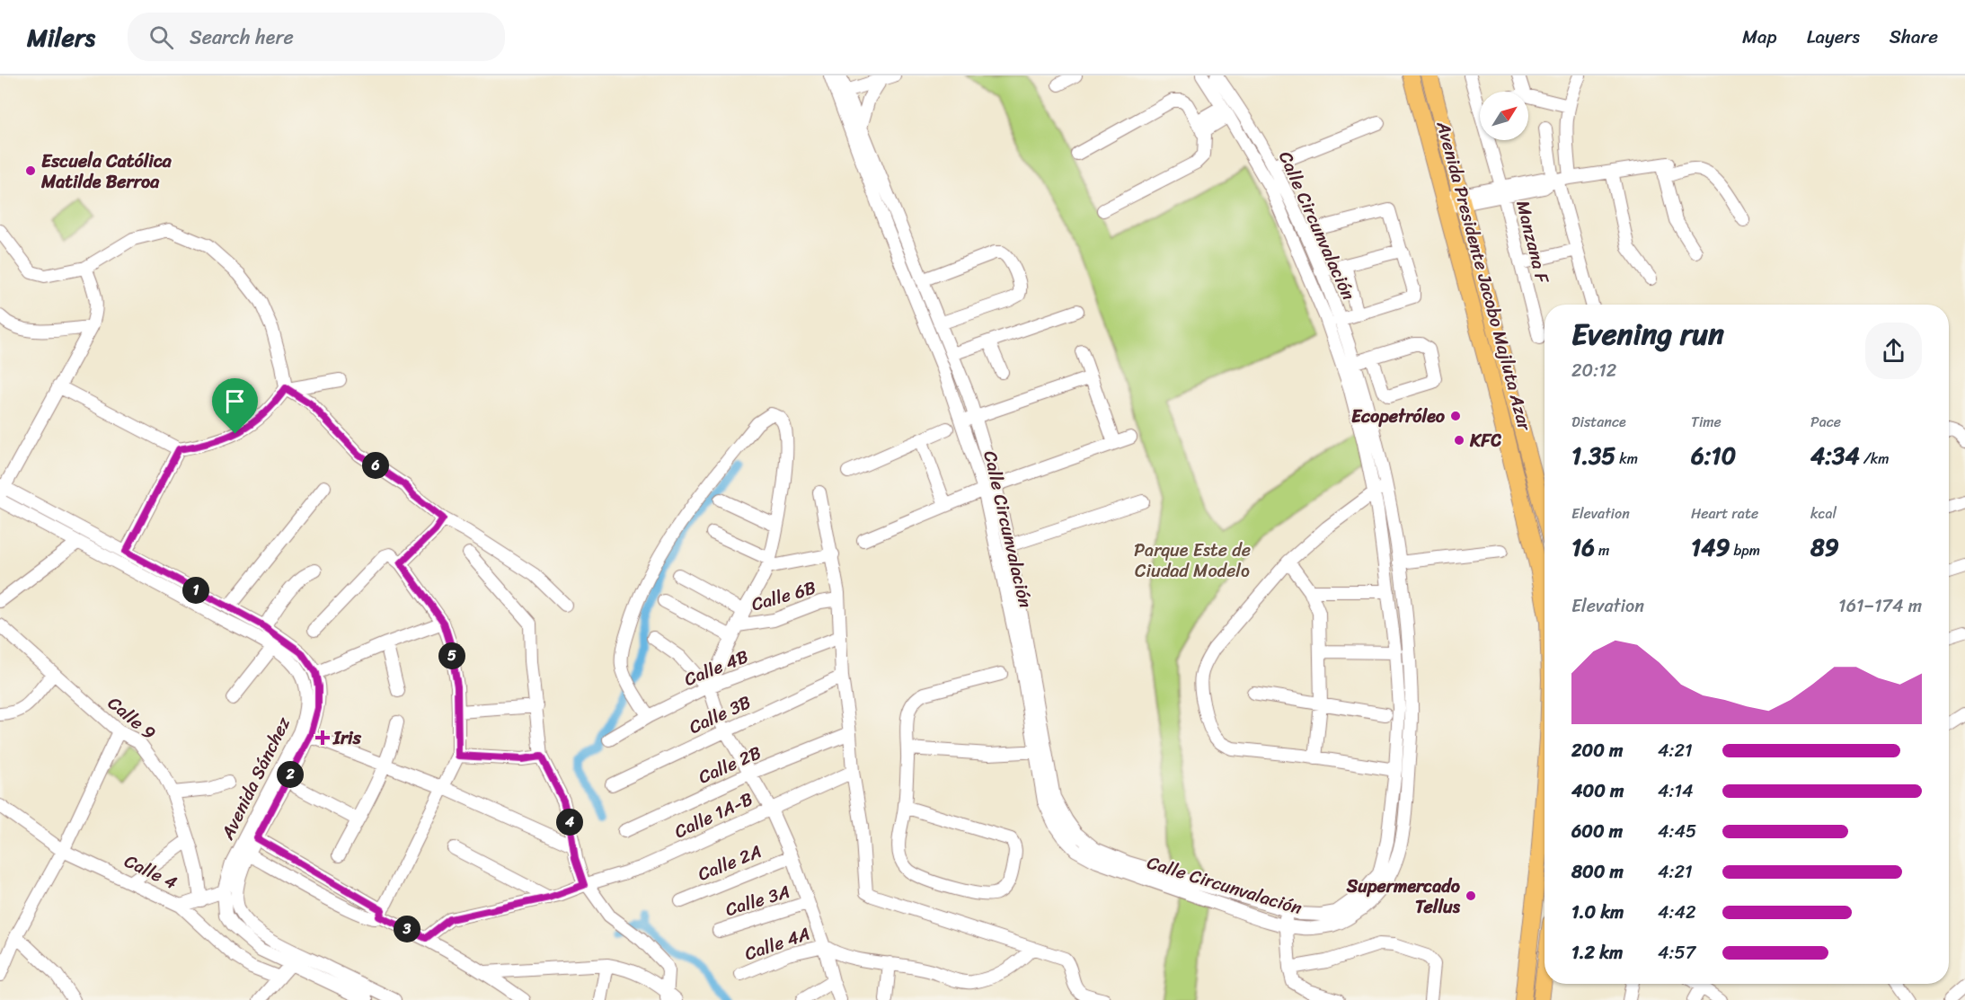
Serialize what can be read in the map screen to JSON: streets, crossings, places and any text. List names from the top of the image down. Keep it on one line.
{"streets":{"main road":["Avenida Presidente Jacobo Majluta Azar"],"street":["Calle Circunvalación","Manzana F","Calle 6B","Calle 4B","Calle 3B","Calle 9","Calle 2B","Avenida Sánchez","Calle 1A-B","Calle 2A","Calle 4","Calle 3A","Calle 4A"]},"parks":["Parque Este de Ciudad Modelo"],"places":{"other":["Escuela Católica Matilde Berroa","Ecopetróleo","KFC","Supermercado Tellus"],"health":["Iris"]},"north":"top right","page":{"header":"Milers","search":"Search here","nav":["Map","Layers","Share"],"heading":["Evening run","20:12"],"stats":[["Distance","1.35 km"],["Time","6:10"],["Pace","4:34 /km"],["Elevation","16 m"],["Heart rate","149 bpm"],["kcal","89"]],"pins":["6","1","5","2","4","3"],"chart":["Elevation","161–174 m"],"list":[{"name":"200 m","note":"4:21"},{"name":"400 m","note":"4:14"},{"name":"600 m","note":"4:45"},{"name":"800 m","note":"4:21"},{"name":"1.0 km","note":"4:42"},{"name":"1.2 km","note":"4:57"}]}}
